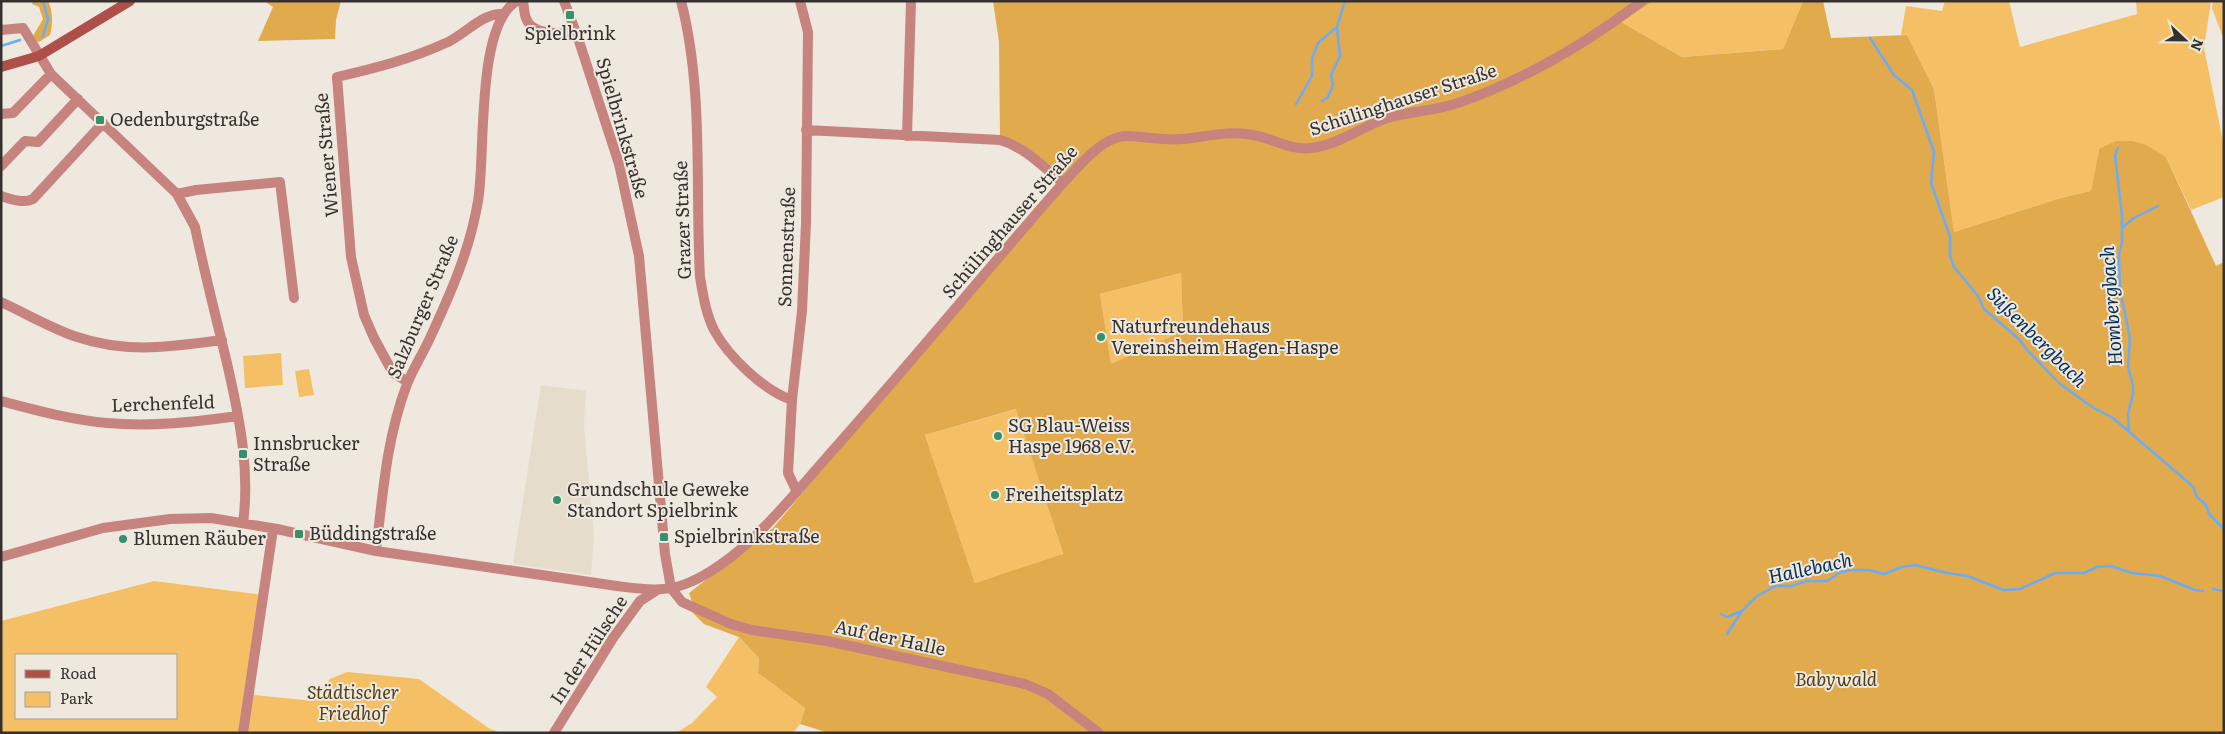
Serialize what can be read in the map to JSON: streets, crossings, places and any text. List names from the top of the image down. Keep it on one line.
{"streets":{"street":["Schülinghauser Straße","Spielbrinkstraße","Wiener Straße","Grazer Straße","Sonnenstraße","Salzburger Straße","Lerchenfeld","Auf der Halle","In der Hülsche"]},"crossings":[["Schülinghauser Straße","Spielbrinkstraße"],["Schülinghauser Straße","Sonnenstraße"],["Schülinghauser Straße","Auf der Halle"],["Spielbrinkstraße","Auf der Halle"],["Wiener Straße","Salzburger Straße"],["Grazer Straße","Sonnenstraße"]],"water":["Hombergbach","Süßenbergbach","Hallebach"],"parks":["Babywald","Städtischer Friedhof"],"places":{"transit":["Spielbrink","Oedenburgstraße","Innsbrucker Straße","Büddingstraße","Spielbrinkstraße"],"other":["Naturfreundehaus Vereinsheim Hagen-Haspe","SG Blau-Weiss Haspe 1968 e.V.","Freiheitsplatz","Grundschule Geweke Standort Spielbrink","Blumen Räuber"]},"legend":["Road","Park"],"north":"right"}
